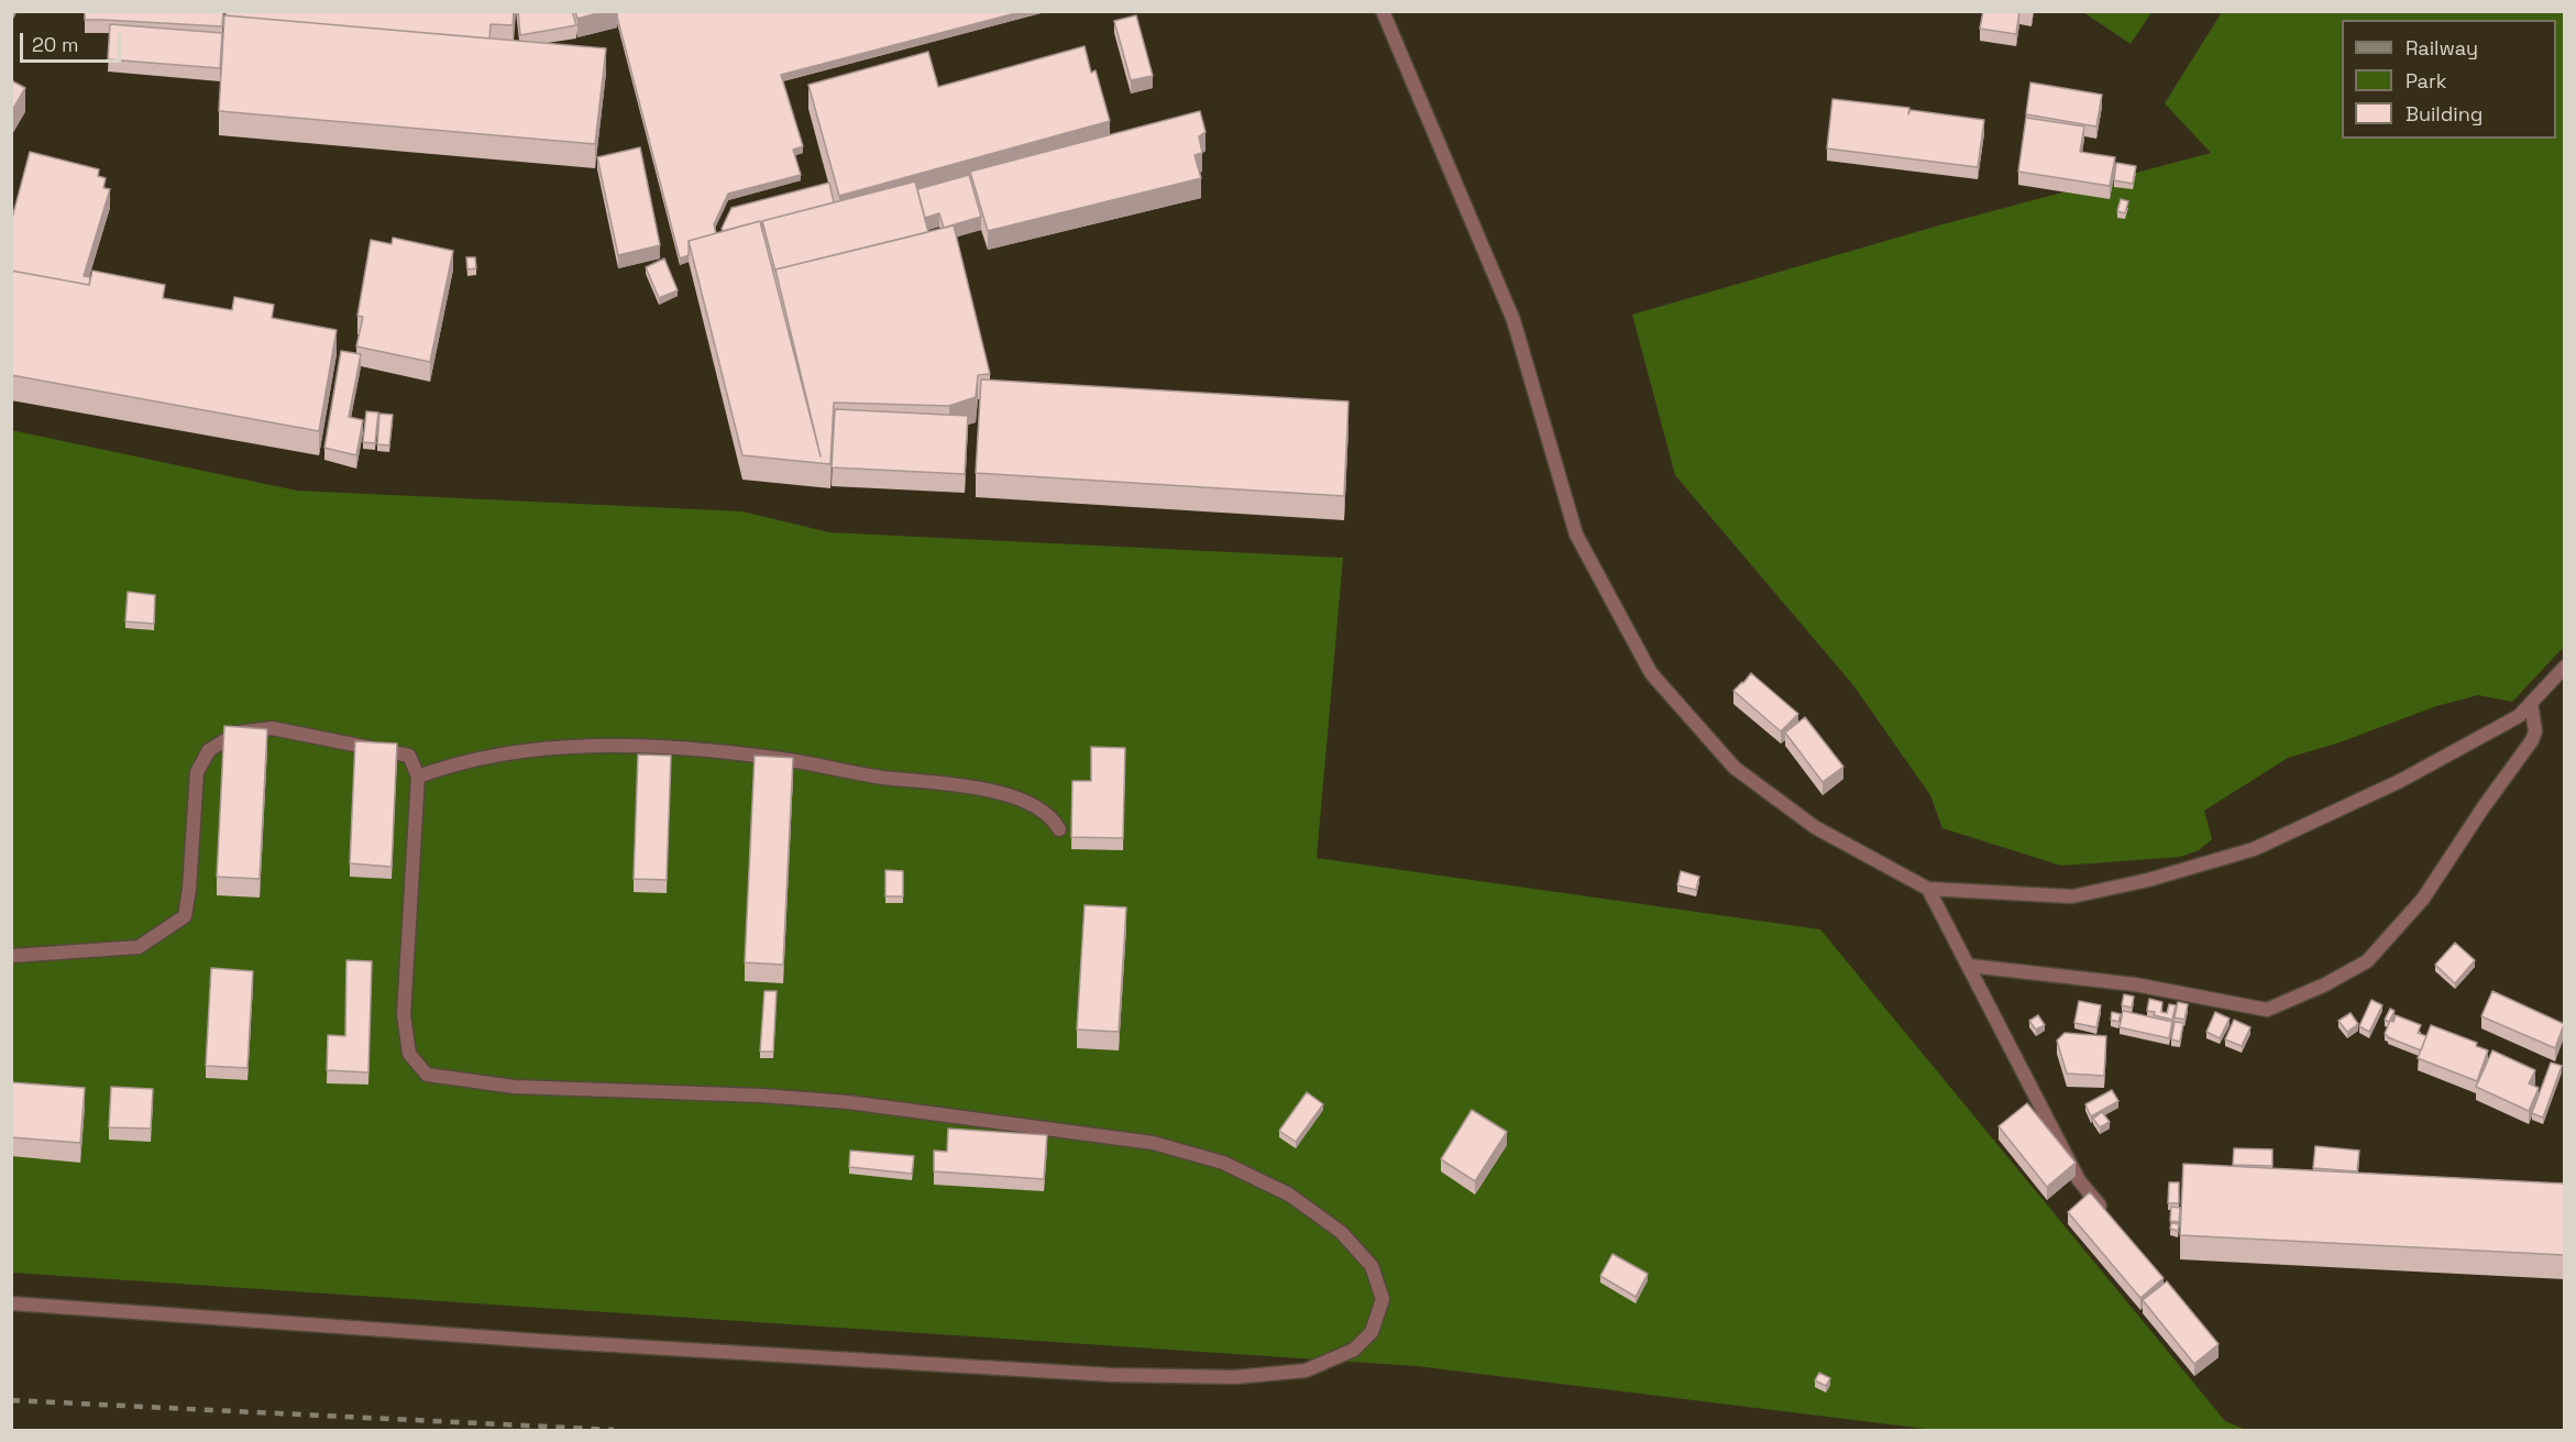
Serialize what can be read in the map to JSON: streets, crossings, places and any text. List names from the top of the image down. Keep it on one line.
{"legend":["Railway","Park","Building"],"scale_bar":"20 m"}
